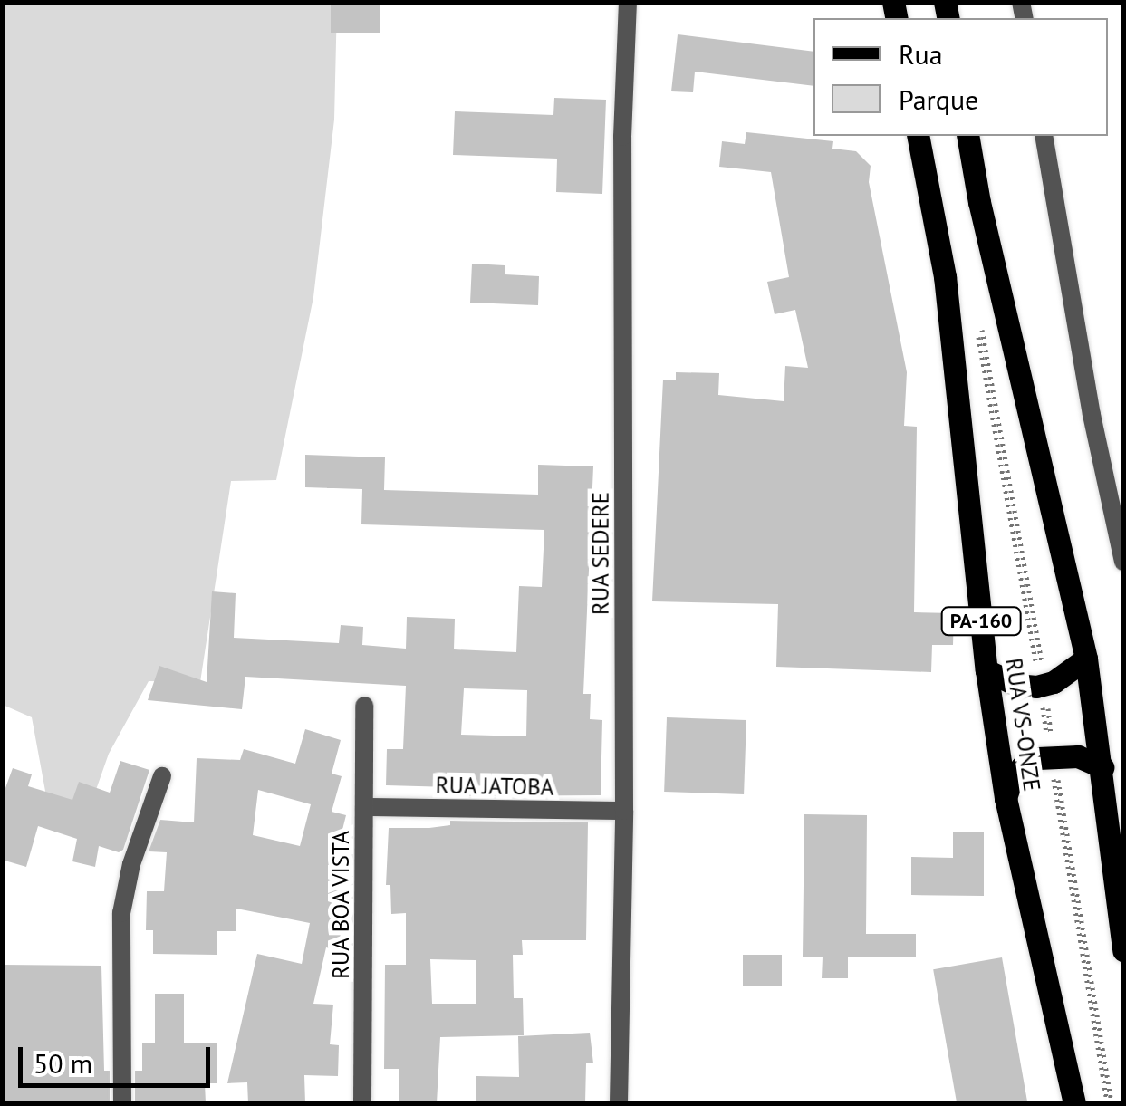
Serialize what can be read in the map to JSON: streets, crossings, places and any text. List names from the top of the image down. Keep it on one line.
{"streets":{"main road":["PA-160","RUA VS-ONZE"],"street":["RUA SEDERE","RUA JATOBA","RUA BOA VISTA"]},"crossings":[["RUA SEDERE","RUA JATOBA"],["RUA JATOBA","RUA BOA VISTA"]],"legend":["Rua","Parque"],"scale_bar":"50 m"}
